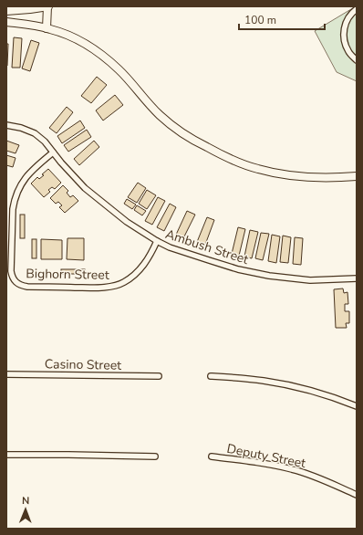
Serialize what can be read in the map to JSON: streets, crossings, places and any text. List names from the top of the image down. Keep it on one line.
{"streets":{"street":["Ambush Street","Bighorn Street","Casino Street","Deputy Street"]},"crossings":[["Ambush Street","Bighorn Street"]],"scale_bar":"100 m","north":"top"}
